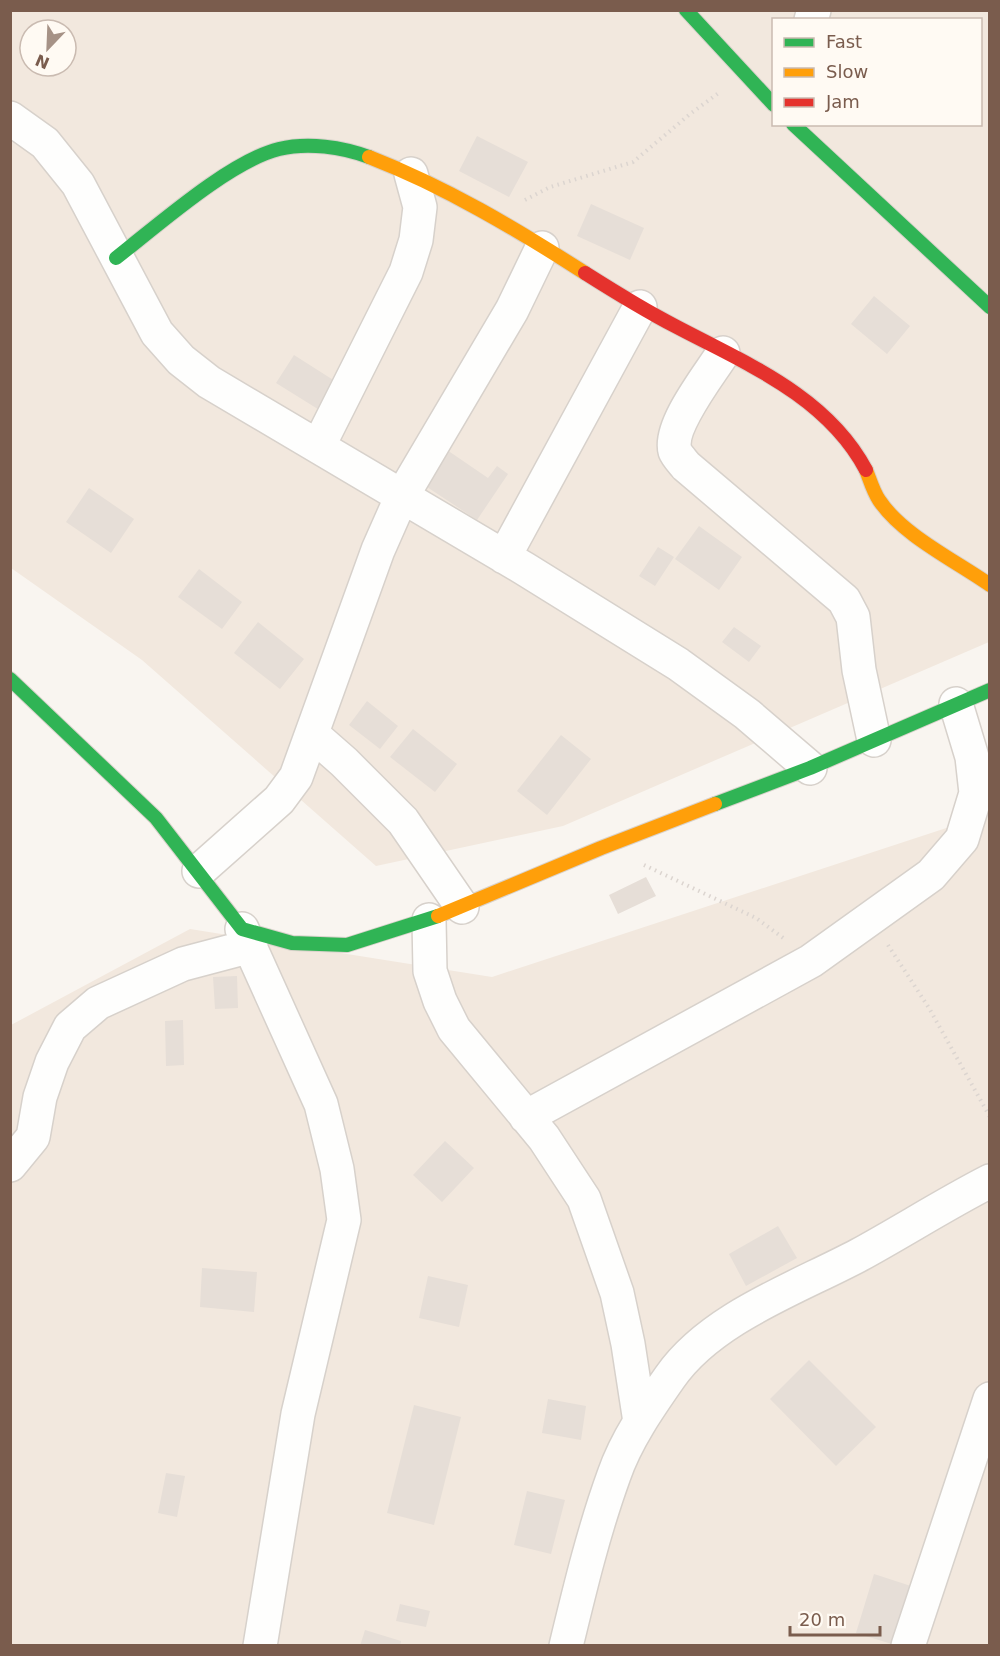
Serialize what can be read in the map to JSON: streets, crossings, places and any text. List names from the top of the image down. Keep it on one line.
{"legend":["Fast","Slow","Jam"],"scale_bar":"20 m","north":"bottom left"}
